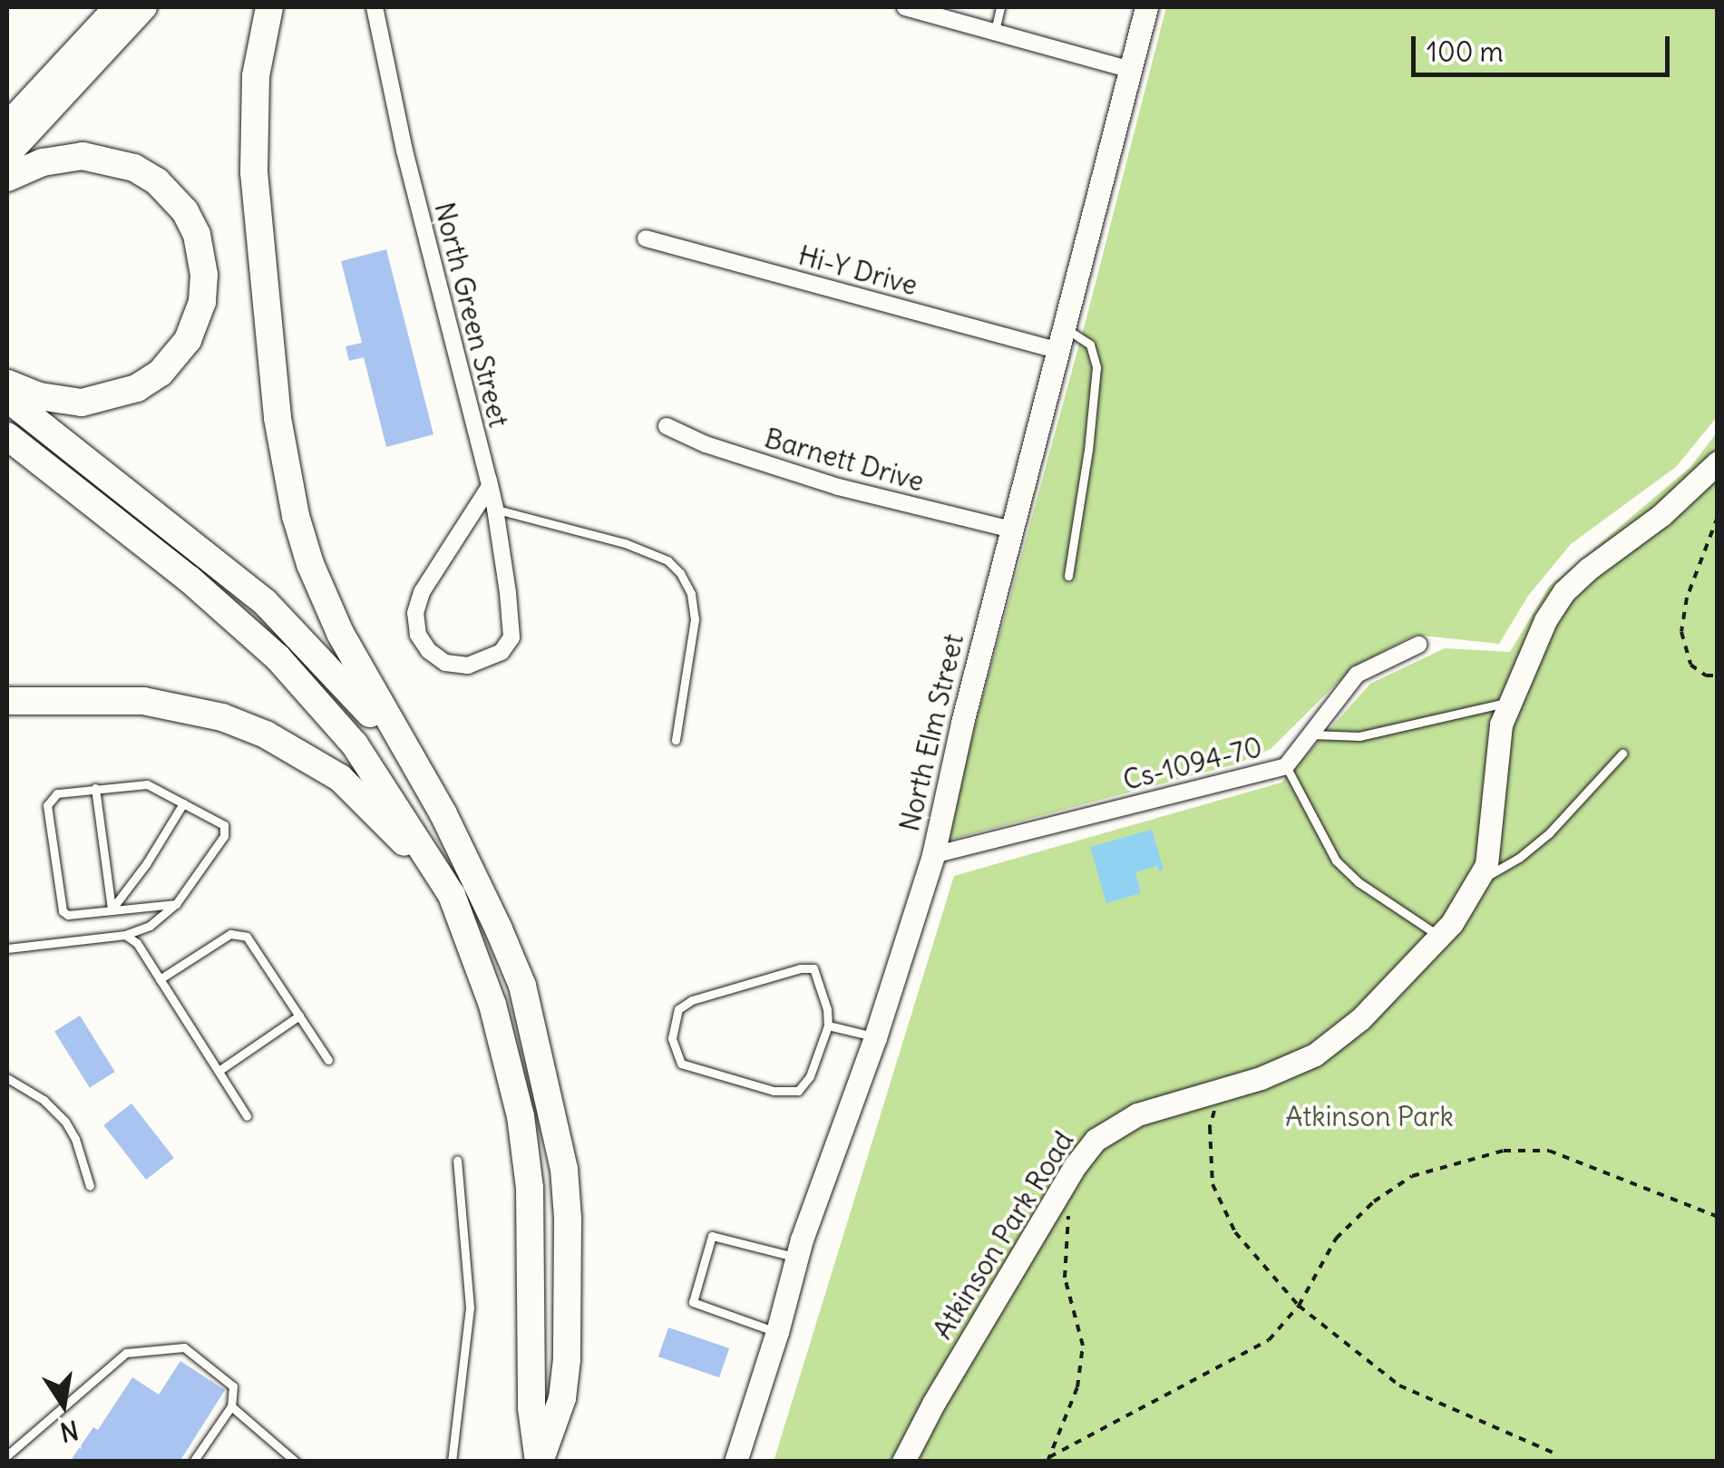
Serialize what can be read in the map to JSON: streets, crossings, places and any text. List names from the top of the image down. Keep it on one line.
{"streets":{"street":["Hi-Y Drive","North Green Street","Barnett Drive","North Elm Street","Cs-1094-70","Atkinson Park Road"]},"crossings":[["Hi-Y Drive","North Elm Street"],["Barnett Drive","North Elm Street"],["North Elm Street","Cs-1094-70"]],"parks":["Atkinson Park"],"scale_bar":"100 m","north":"bottom"}
